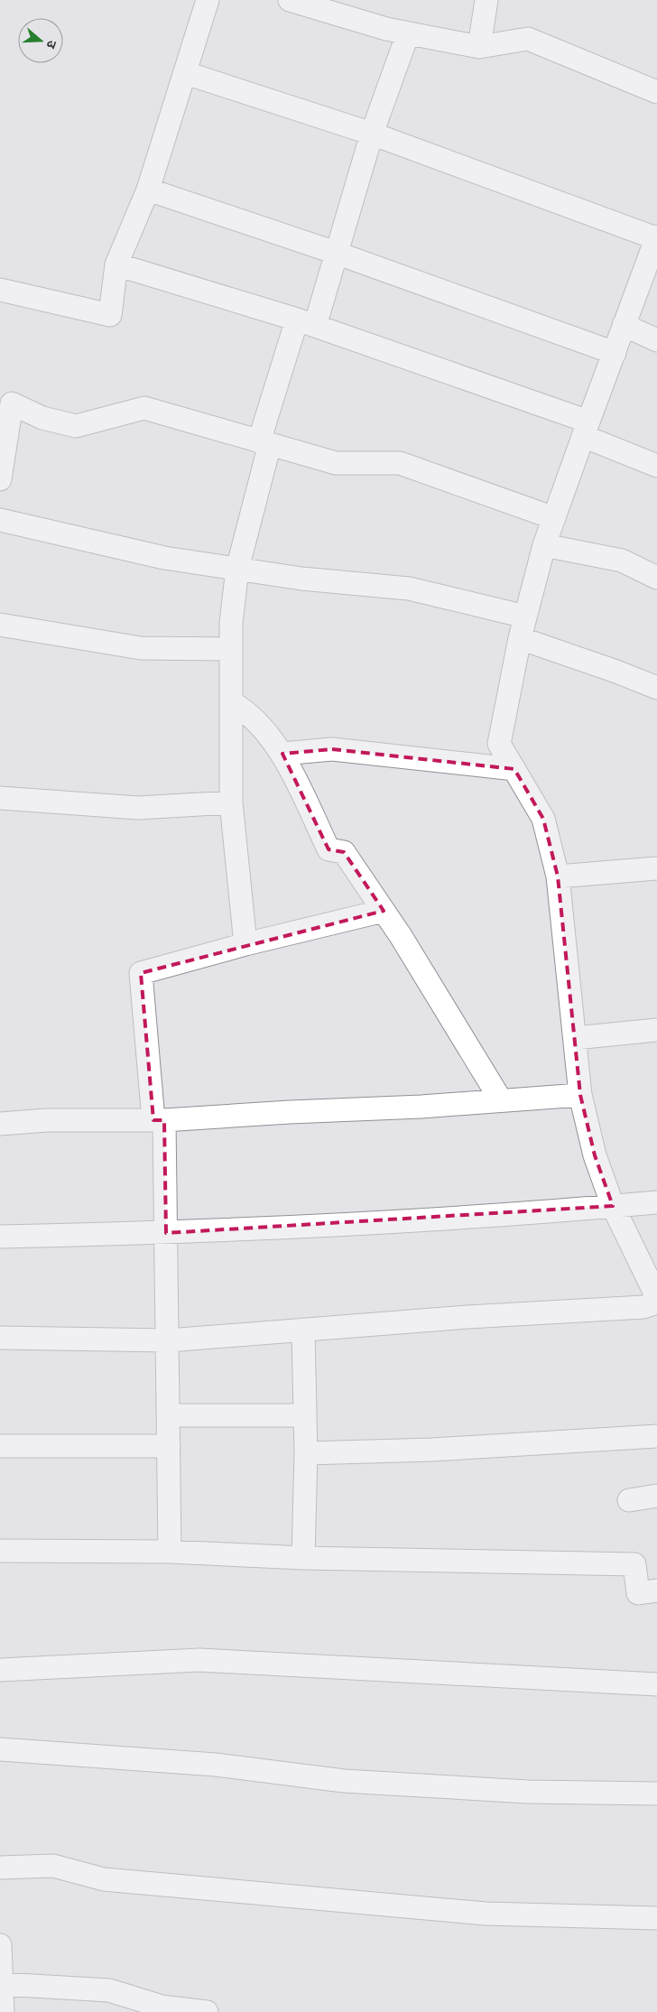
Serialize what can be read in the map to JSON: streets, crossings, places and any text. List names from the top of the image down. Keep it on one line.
{"north":"right"}
